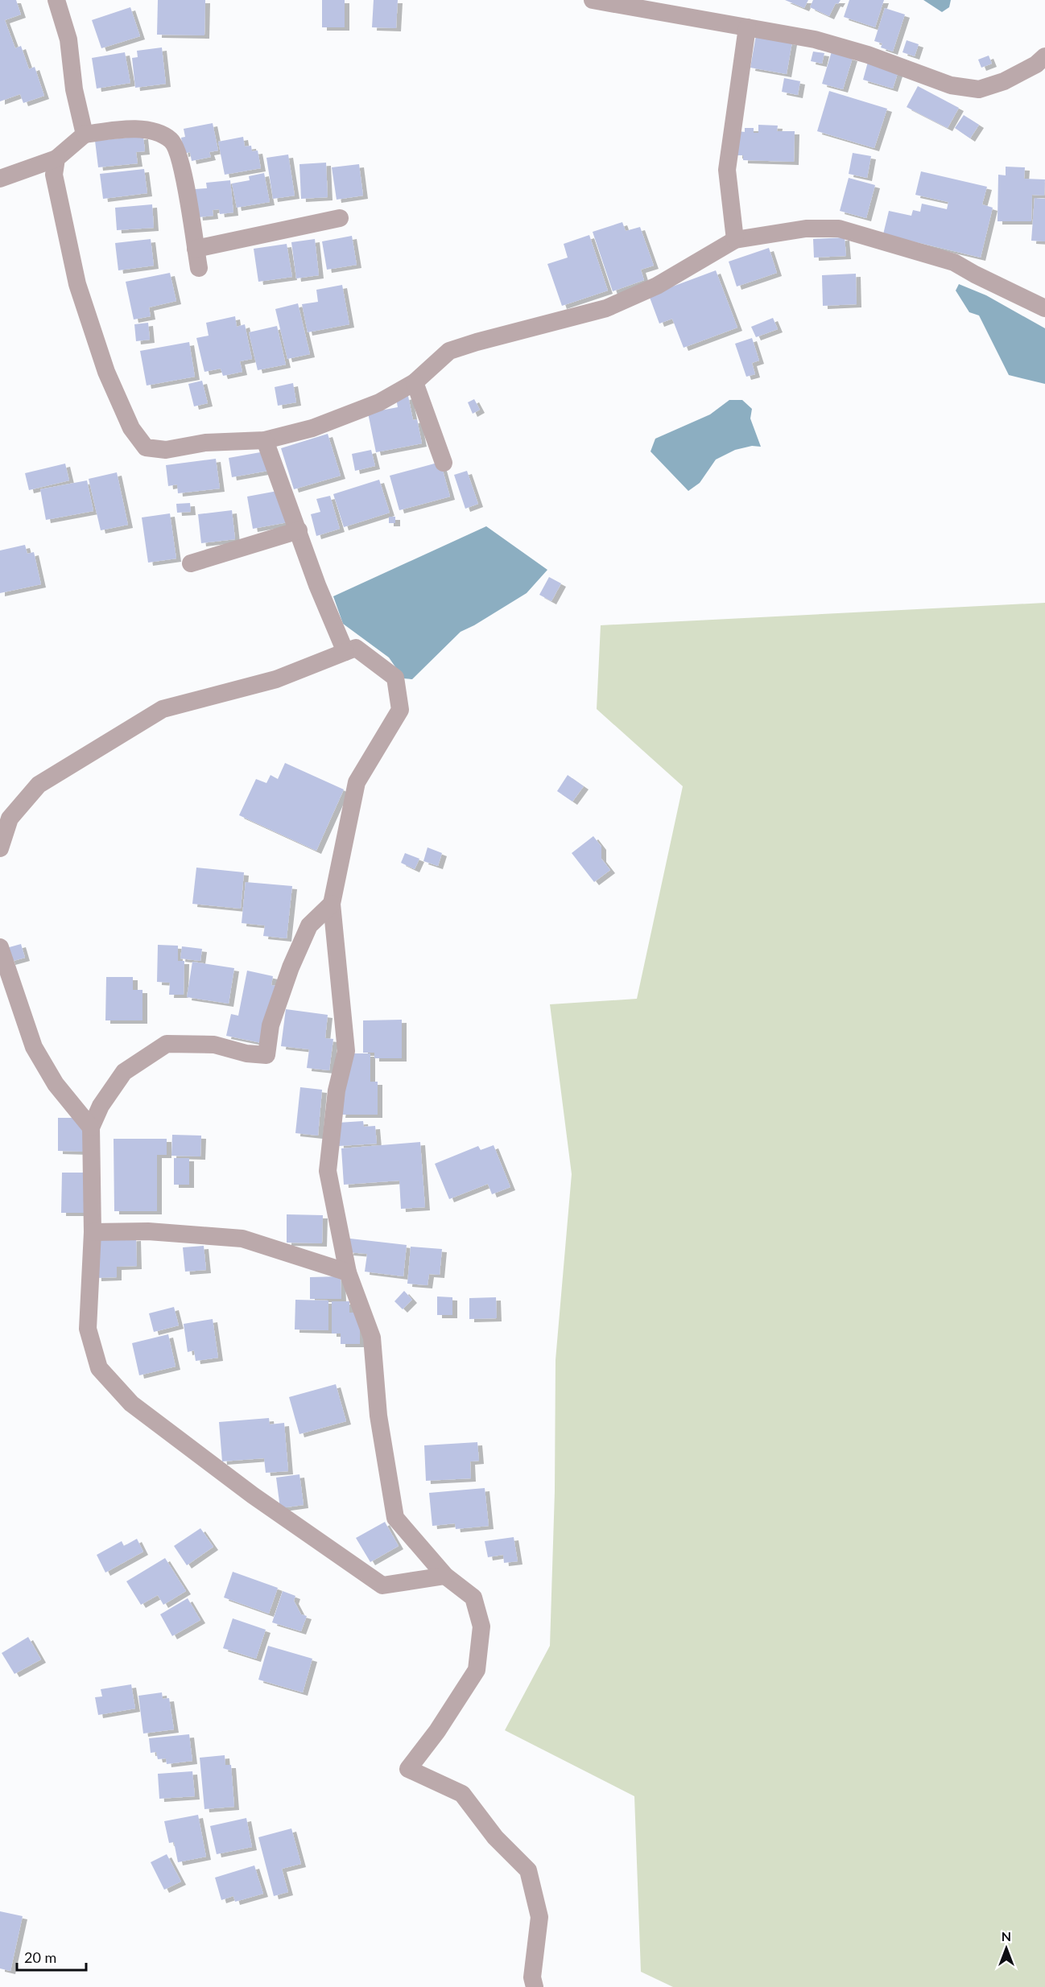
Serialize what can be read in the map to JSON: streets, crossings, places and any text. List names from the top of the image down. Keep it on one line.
{"scale_bar":"20 m","north":"top"}
